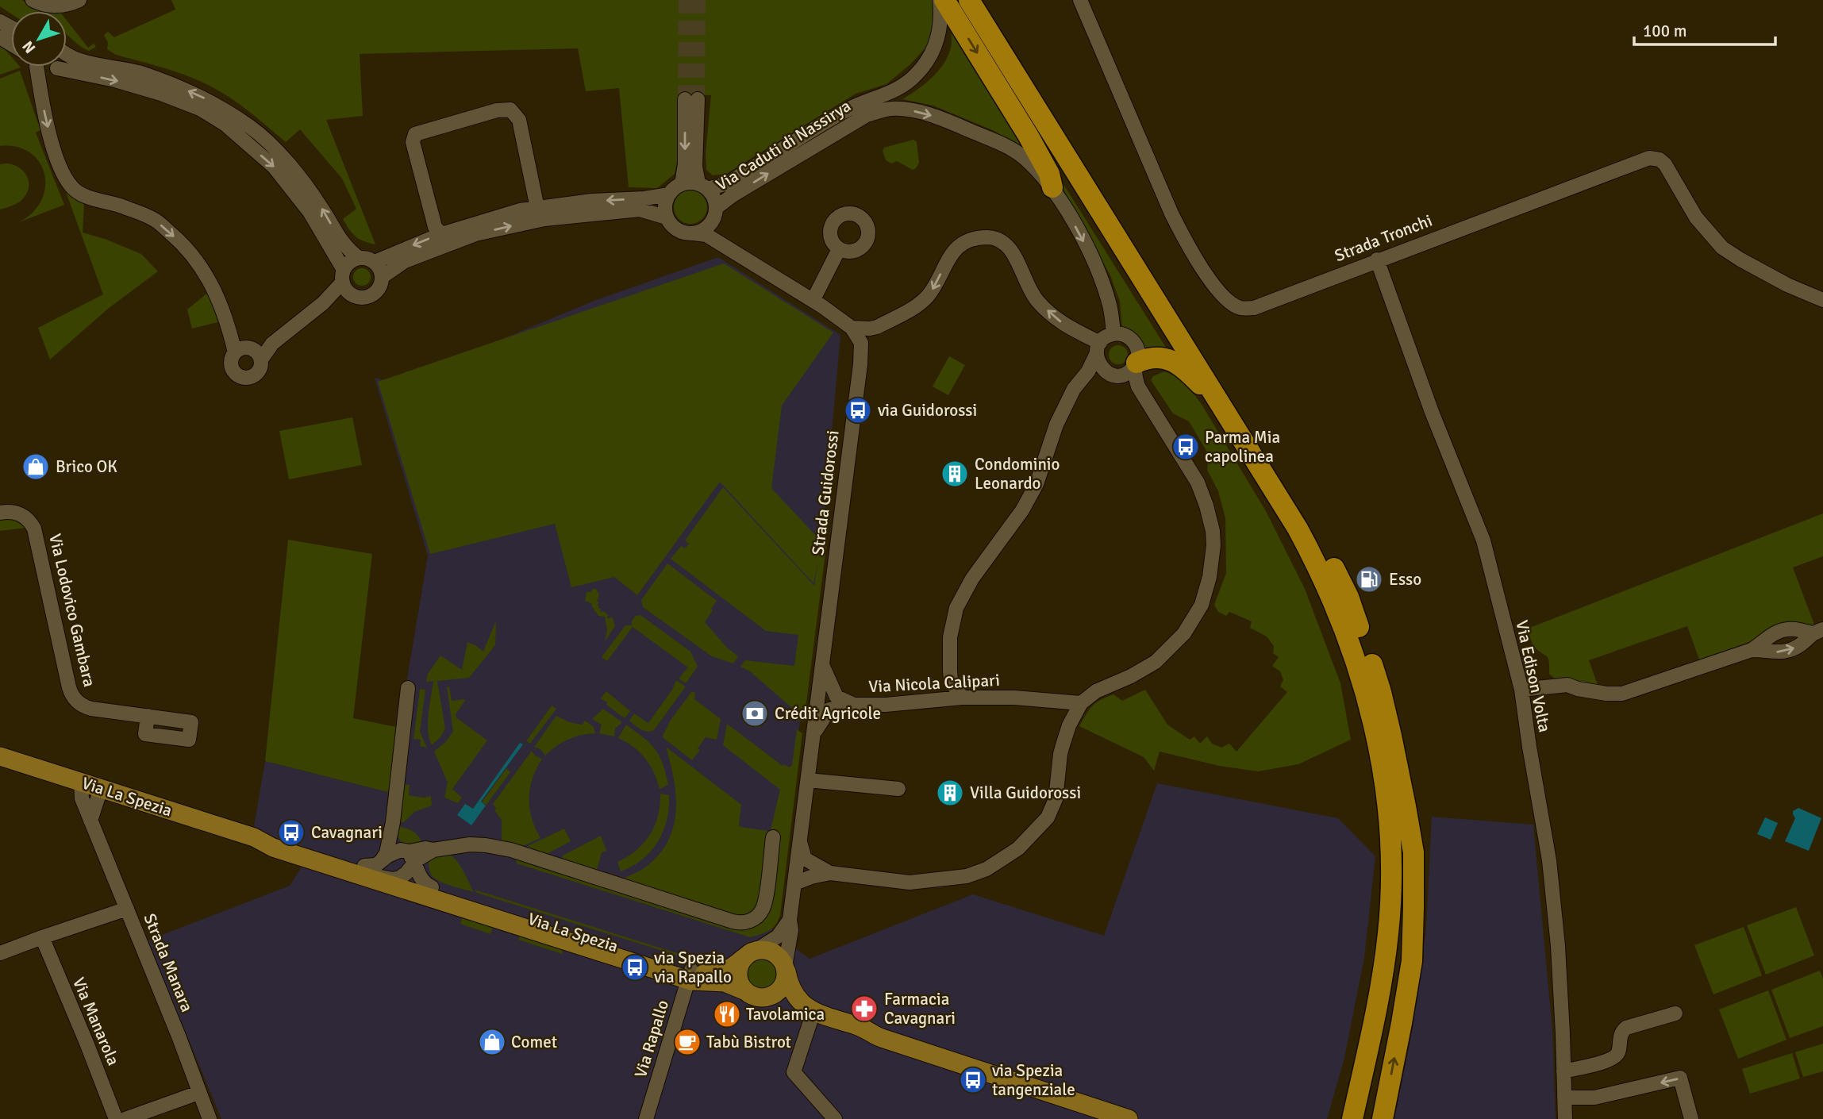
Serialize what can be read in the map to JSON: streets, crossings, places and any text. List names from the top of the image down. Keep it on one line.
{"streets":{"main road":["Via La Spezia"],"street":["Via Caduti di Nassirya","Strada Tronchi","Strada Guidorossi","Via Lodovico Gambara","Via Edison Volta","Via Nicola Calipari","Strada Manara","Via Manarola","Via Rapallo"]},"crossings":[["Strada Tronchi","Via Edison Volta"],["Strada Guidorossi","Via Nicola Calipari"],["Strada Guidorossi","Via La Spezia"],["Via La Spezia","Strada Manara"],["Via La Spezia","Via Rapallo"]],"places":{"bus stop":["via Guidorossi","Parma Mia capolinea","Cavagnari","via Spezia via Rapallo","via Spezia tangenziale"],"shop":["Brico OK","Comet"],"building":["Condominio Leonardo","Villa Guidorossi"],"fuel station":["Esso"],"bank":["Crédit Agricole"],"pharmacy":["Farmacia Cavagnari"],"restaurant":["Tavolamica"],"cafe":["Tabù Bistrot"]},"scale_bar":"100 m","north":"bottom left"}
